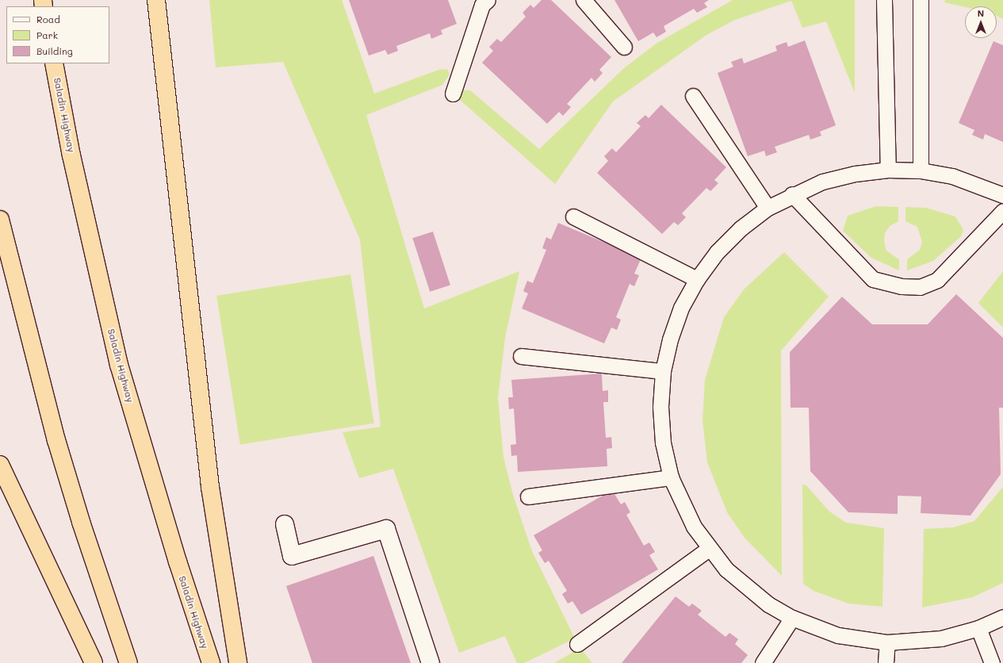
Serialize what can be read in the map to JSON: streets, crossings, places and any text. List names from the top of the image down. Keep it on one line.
{"streets":{"highway":["Saladin Highway"]},"legend":["Road","Park","Building"],"north":"top"}
